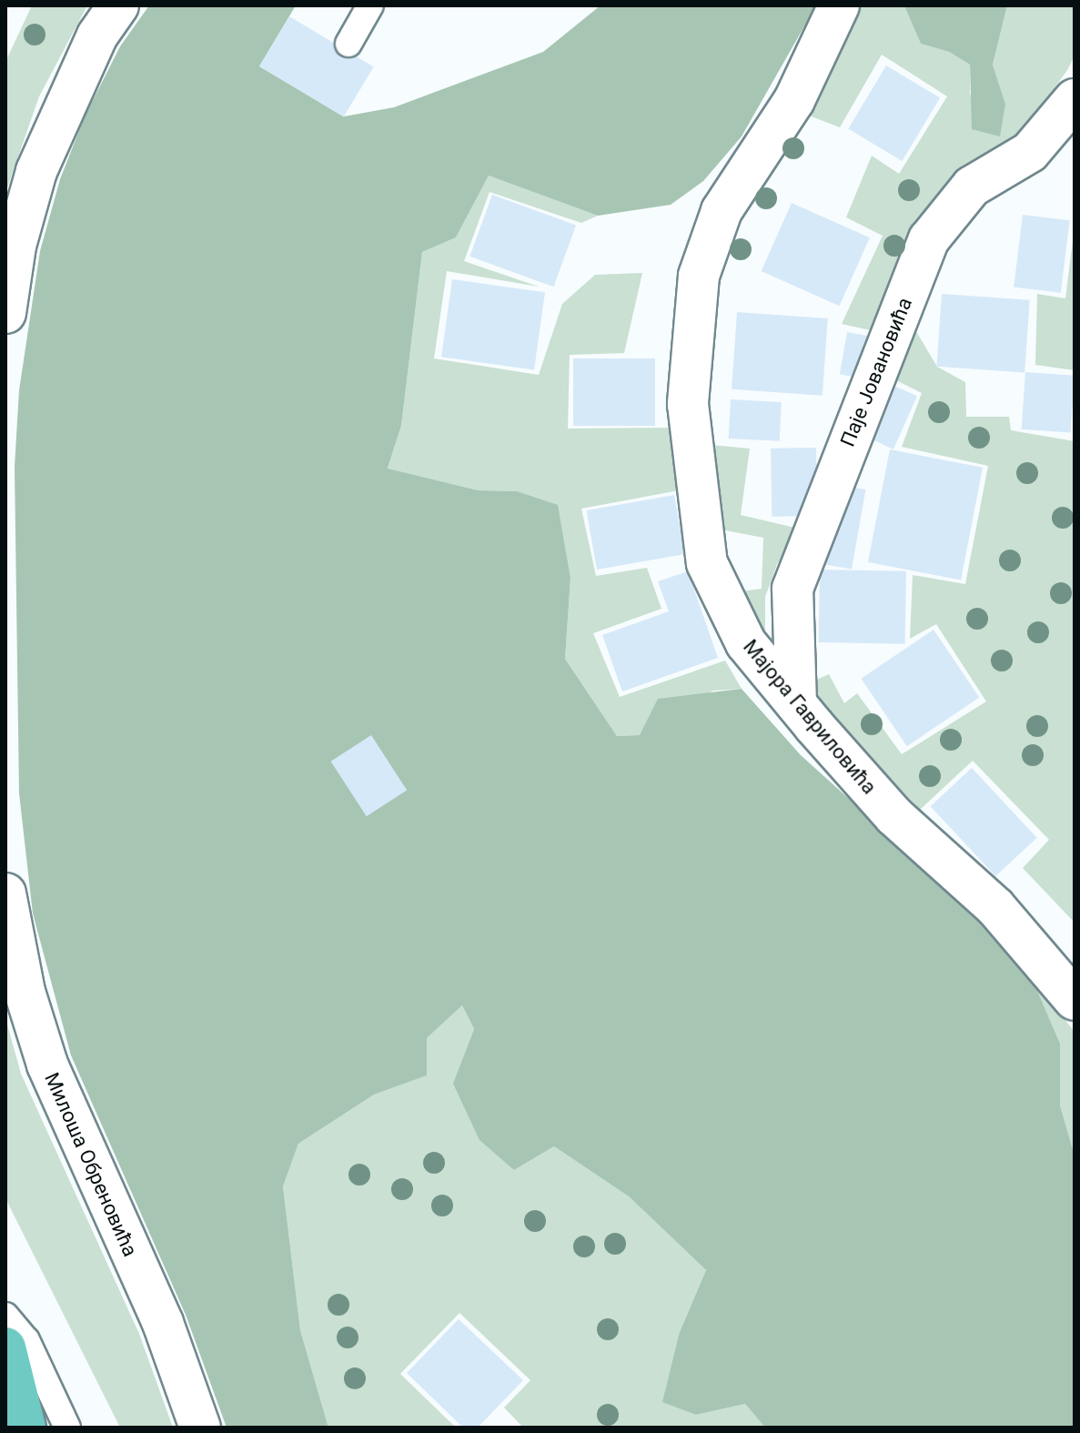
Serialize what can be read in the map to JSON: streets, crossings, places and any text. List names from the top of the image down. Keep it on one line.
{"streets":{"street":["Паје Јовановића","Мајора Гавриловића","Милоша Обреновића"]},"crossings":[["Паје Јовановића","Мајора Гавриловића"]]}
